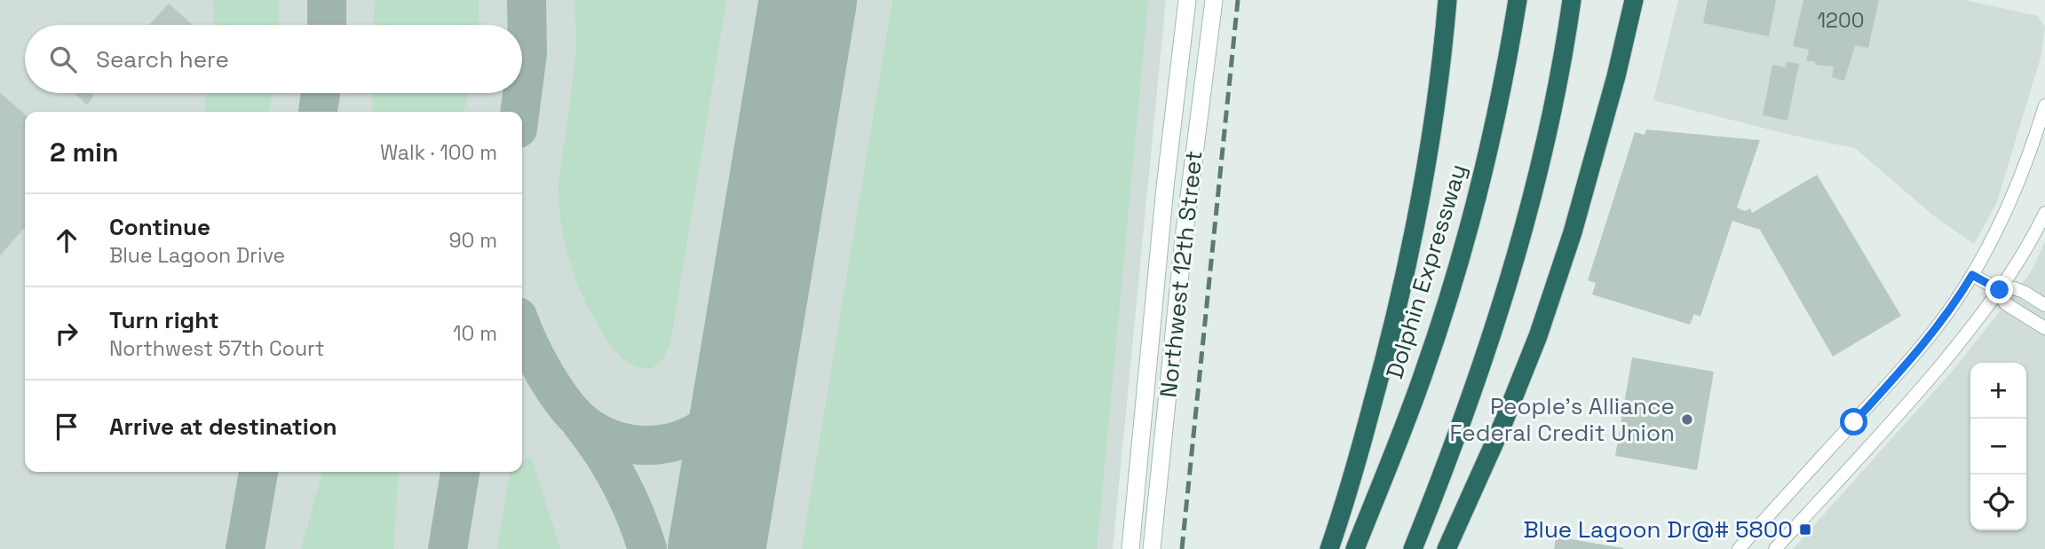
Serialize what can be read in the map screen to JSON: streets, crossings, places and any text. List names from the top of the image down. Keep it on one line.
{"streets":{"highway":["Dolphin Expressway"],"main road":["Northwest 12th Street"]},"places":{"other":["People’s Alliance Federal Credit Union"],"transit":["Blue Lagoon Dr@# 5800"]},"house_numbers":["1200"],"page":{"search":"Search here","heading":["2 min","Walk · 100 m"],"list":[["Continue","Blue Lagoon Drive","90 m"],["Turn right","Northwest 57th Court","10 m"],"Arrive at destination"],"map_buttons":["+","−"]}}
